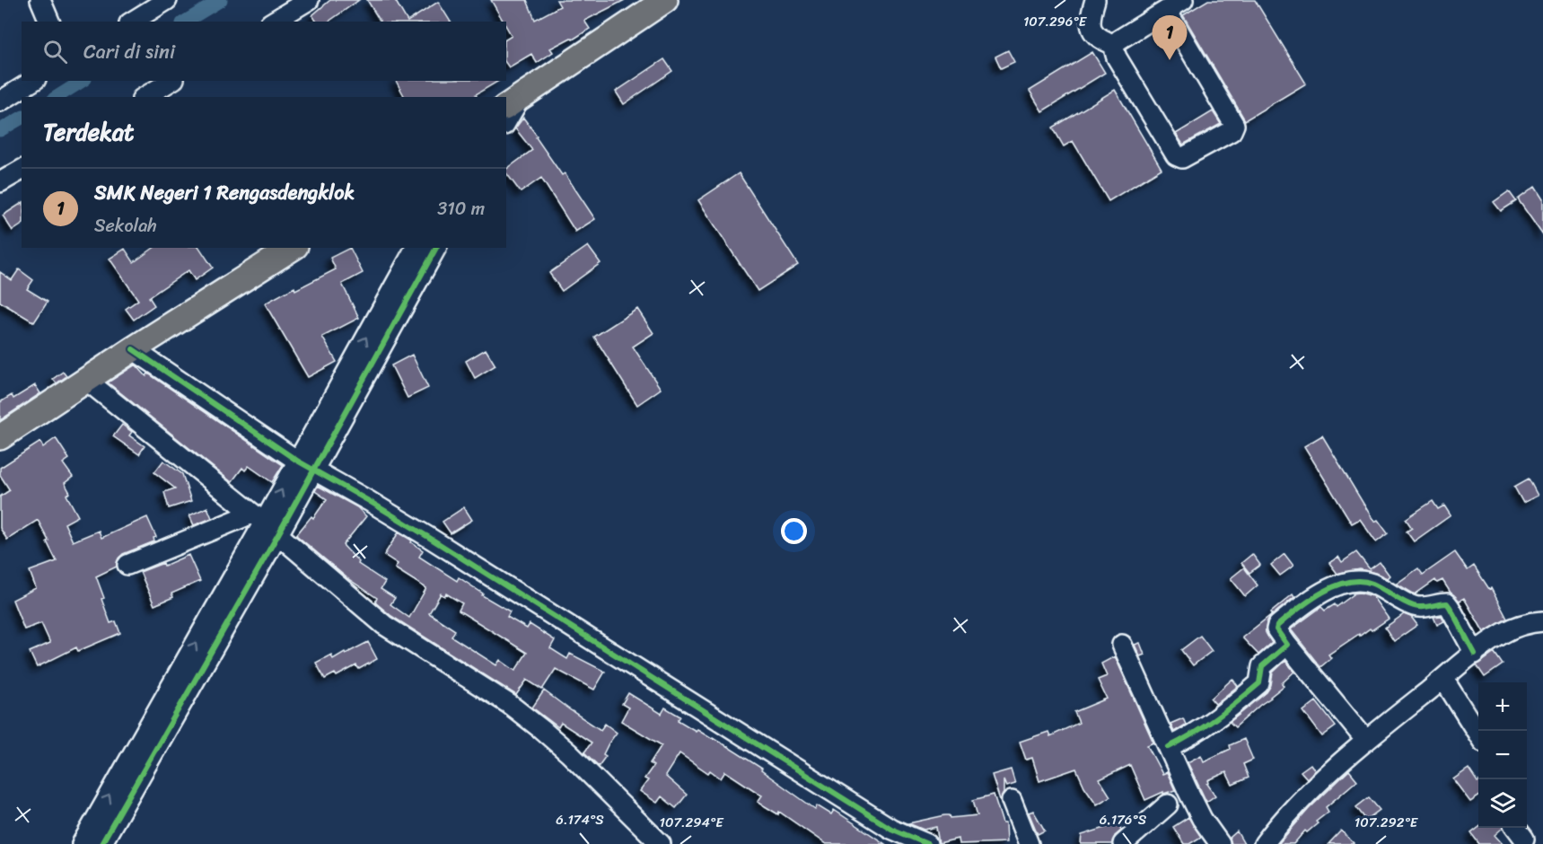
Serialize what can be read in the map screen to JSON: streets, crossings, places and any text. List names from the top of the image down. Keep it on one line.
{"page":{"pins":"1","search":"Cari di sini","heading":"Terdekat","list":[{"mark":"1","name":"SMK Negeri 1 Rengasdengklok","note":"Sekolah","value":"310 m"}],"map_buttons":["+","−"]},"coordinates":["107.296°E","6.174°S","6.176°S","107.294°E","107.292°E"]}
